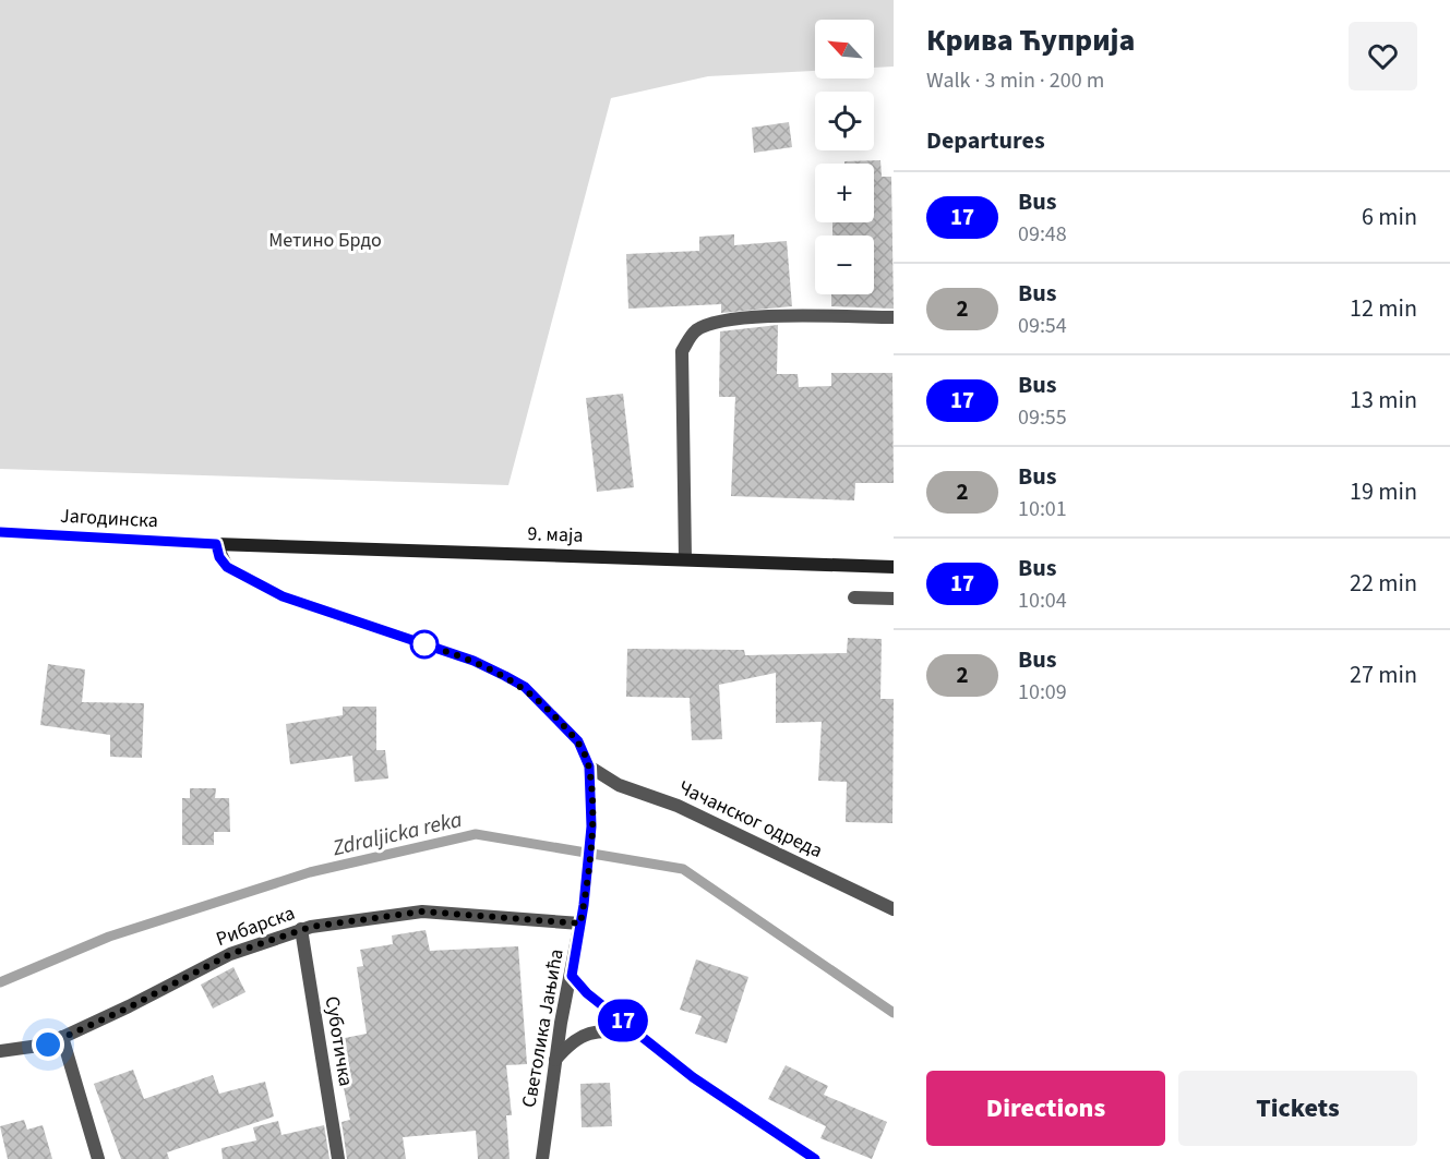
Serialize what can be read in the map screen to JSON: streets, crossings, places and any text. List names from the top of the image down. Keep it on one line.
{"streets":{"main road":["Јагодинска","9. маја"],"street":["Чачанског одреда","Рибарска","Светолика Јањића","Суботичка"]},"crossings":[["Јагодинска","9. маја"],["Чачанског одреда","Светолика Јањића"],["Рибарска","Светолика Јањића"],["Рибарска","Суботичка"]],"water":["Zdraljicka reka"],"parks":["Метино Брдо"],"lines":["bus line 17"],"north":"top left","page":{"on_map":"17","heading":[["Крива Ћуприја","Walk · 3 min · 200 m"],"Departures"],"map_buttons":["+","−"],"list":[{"mark":"17","name":"Bus","note":"09:48","value":"6 min"},{"mark":"2","name":"Bus","note":"09:54","value":"12 min"},{"mark":"17","name":"Bus","note":"09:55","value":"13 min"},{"mark":"2","name":"Bus","note":"10:01","value":"19 min"},{"mark":"17","name":"Bus","note":"10:04","value":"22 min"},{"mark":"2","name":"Bus","note":"10:09","value":"27 min"}],"buttons":["Directions","Tickets"]}}
